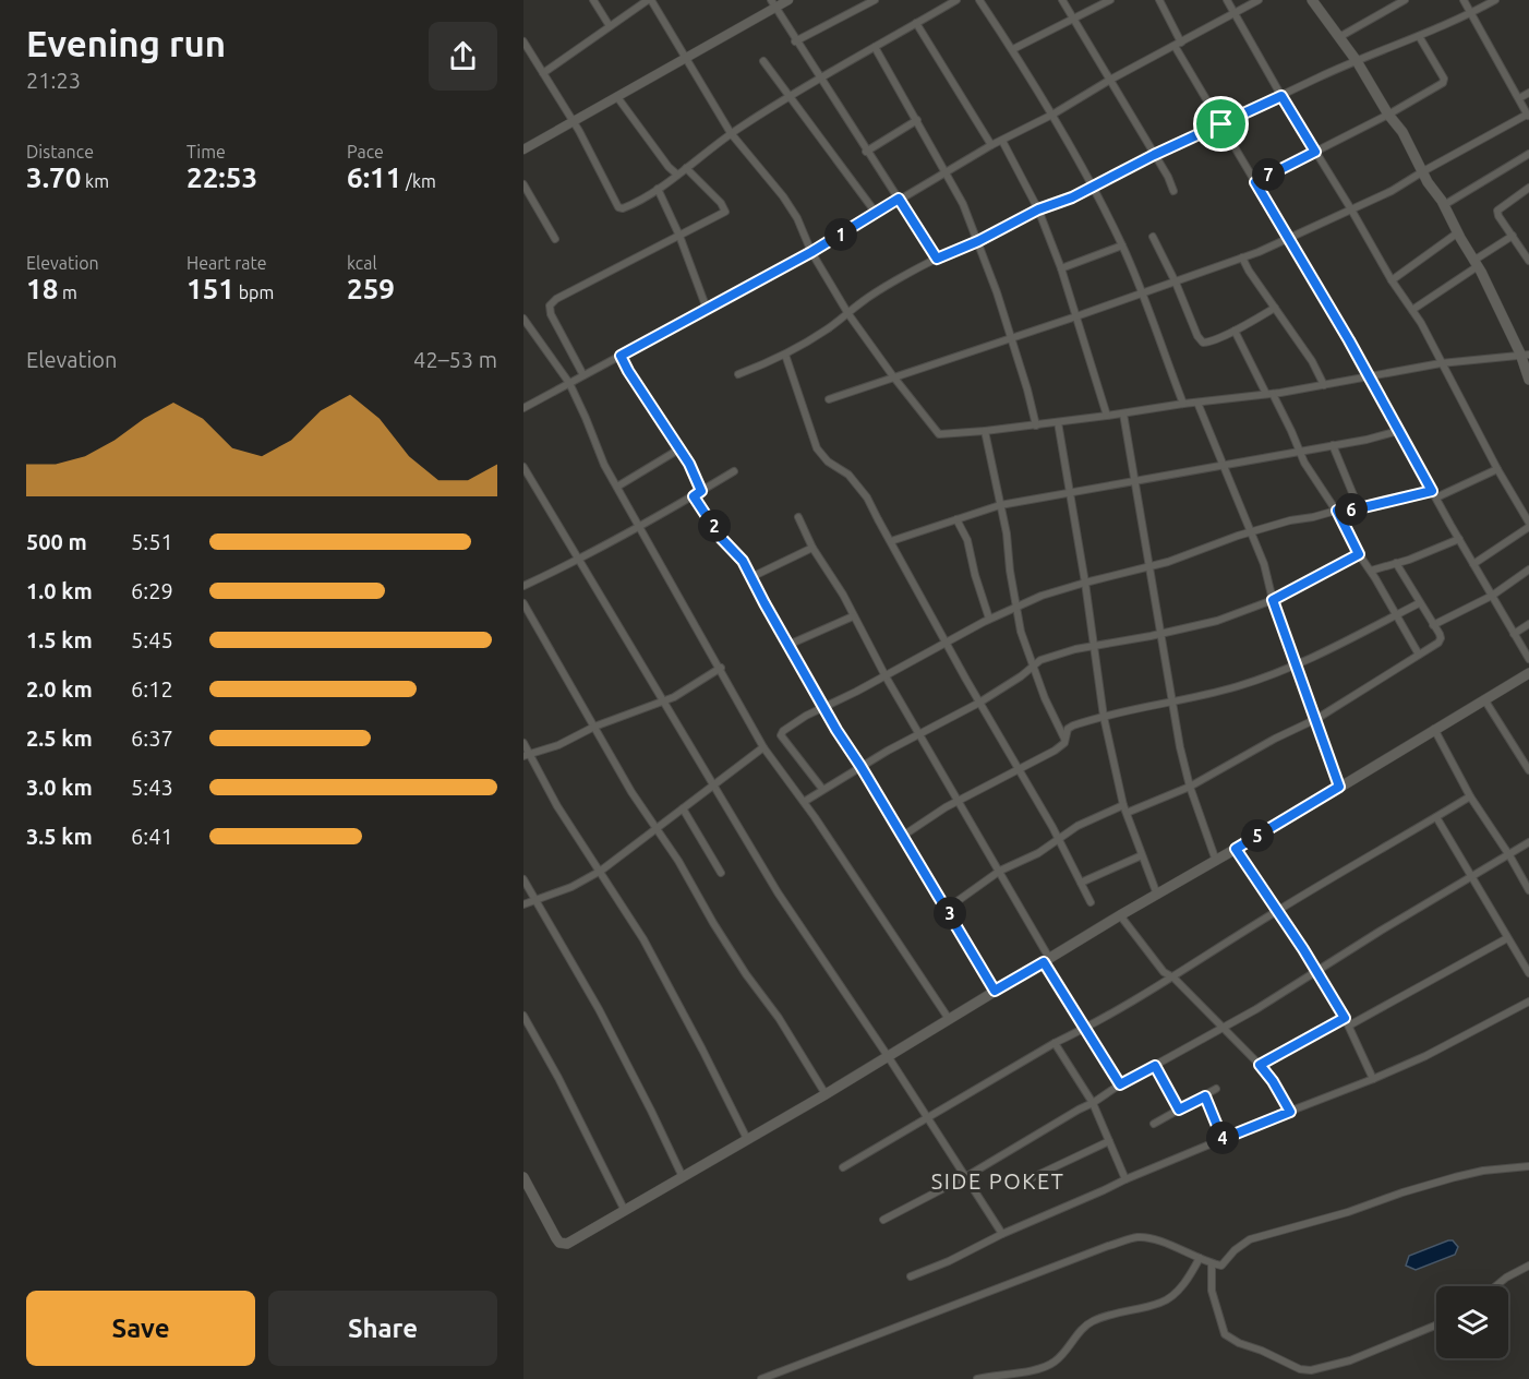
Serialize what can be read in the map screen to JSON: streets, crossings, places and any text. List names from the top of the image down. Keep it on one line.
{"districts":["SIDE POKET"],"page":{"heading":["Evening run","21:23"],"stats":[["Distance","3.70 km"],["Time","22:53"],["Pace","6:11 /km"],["Elevation","18 m"],["Heart rate","151 bpm"],["kcal","259"]],"pins":["7","1","6","2","5","3","4"],"chart":["Elevation","42–53 m"],"list":[{"name":"500 m","note":"5:51"},{"name":"1.0 km","note":"6:29"},{"name":"1.5 km","note":"5:45"},{"name":"2.0 km","note":"6:12"},{"name":"2.5 km","note":"6:37"},{"name":"3.0 km","note":"5:43"},{"name":"3.5 km","note":"6:41"}],"buttons":["Save","Share"]}}
